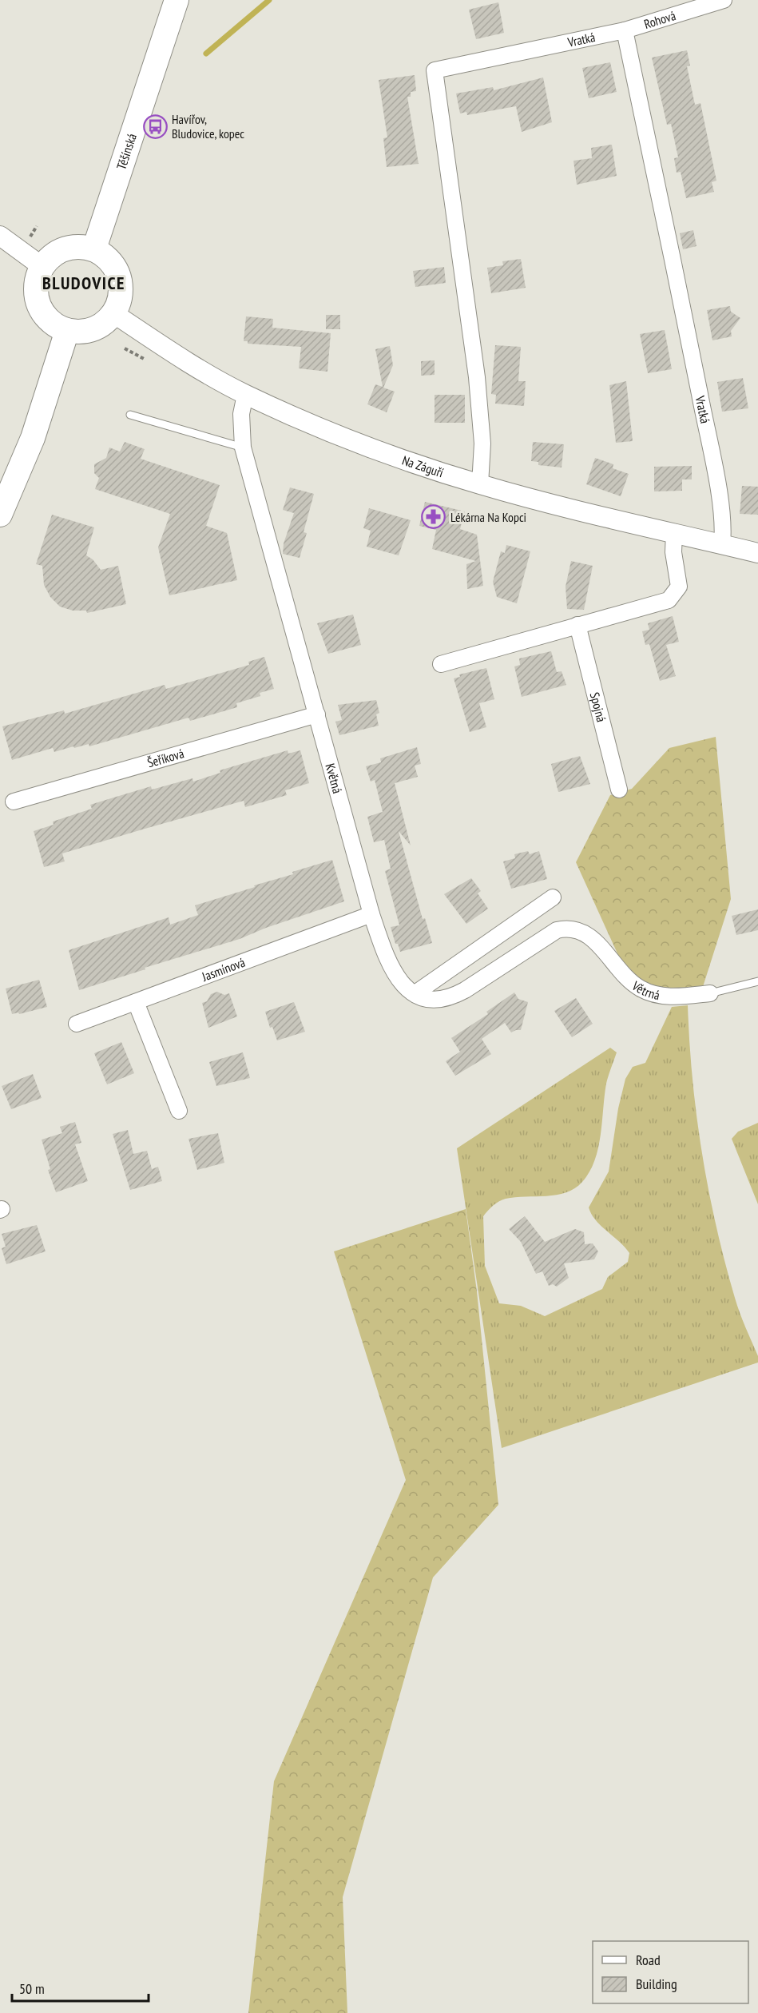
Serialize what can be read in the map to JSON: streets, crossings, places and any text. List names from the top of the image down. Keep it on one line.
{"streets":{"main road":["Těšínská"],"street":["Rohová","Vratká","Na Záguří","Spojná","Šeříková","Květná","Jasmínová","Větrná"]},"crossings":[["Rohová","Vratká"],["Vratká","Na Záguří"],["Těšínská","Na Záguří"],["Na Záguří","Květná"],["Šeříková","Květná"],["Květná","Jasmínová"],["Květná","Větrná"]],"districts":["BLUDOVICE"],"places":{"bus stop":["Havířov, Bludovice, kopec"],"pharmacy":["Lékárna Na Kopci"]},"legend":["Road","Building"],"scale_bar":"50 m"}
